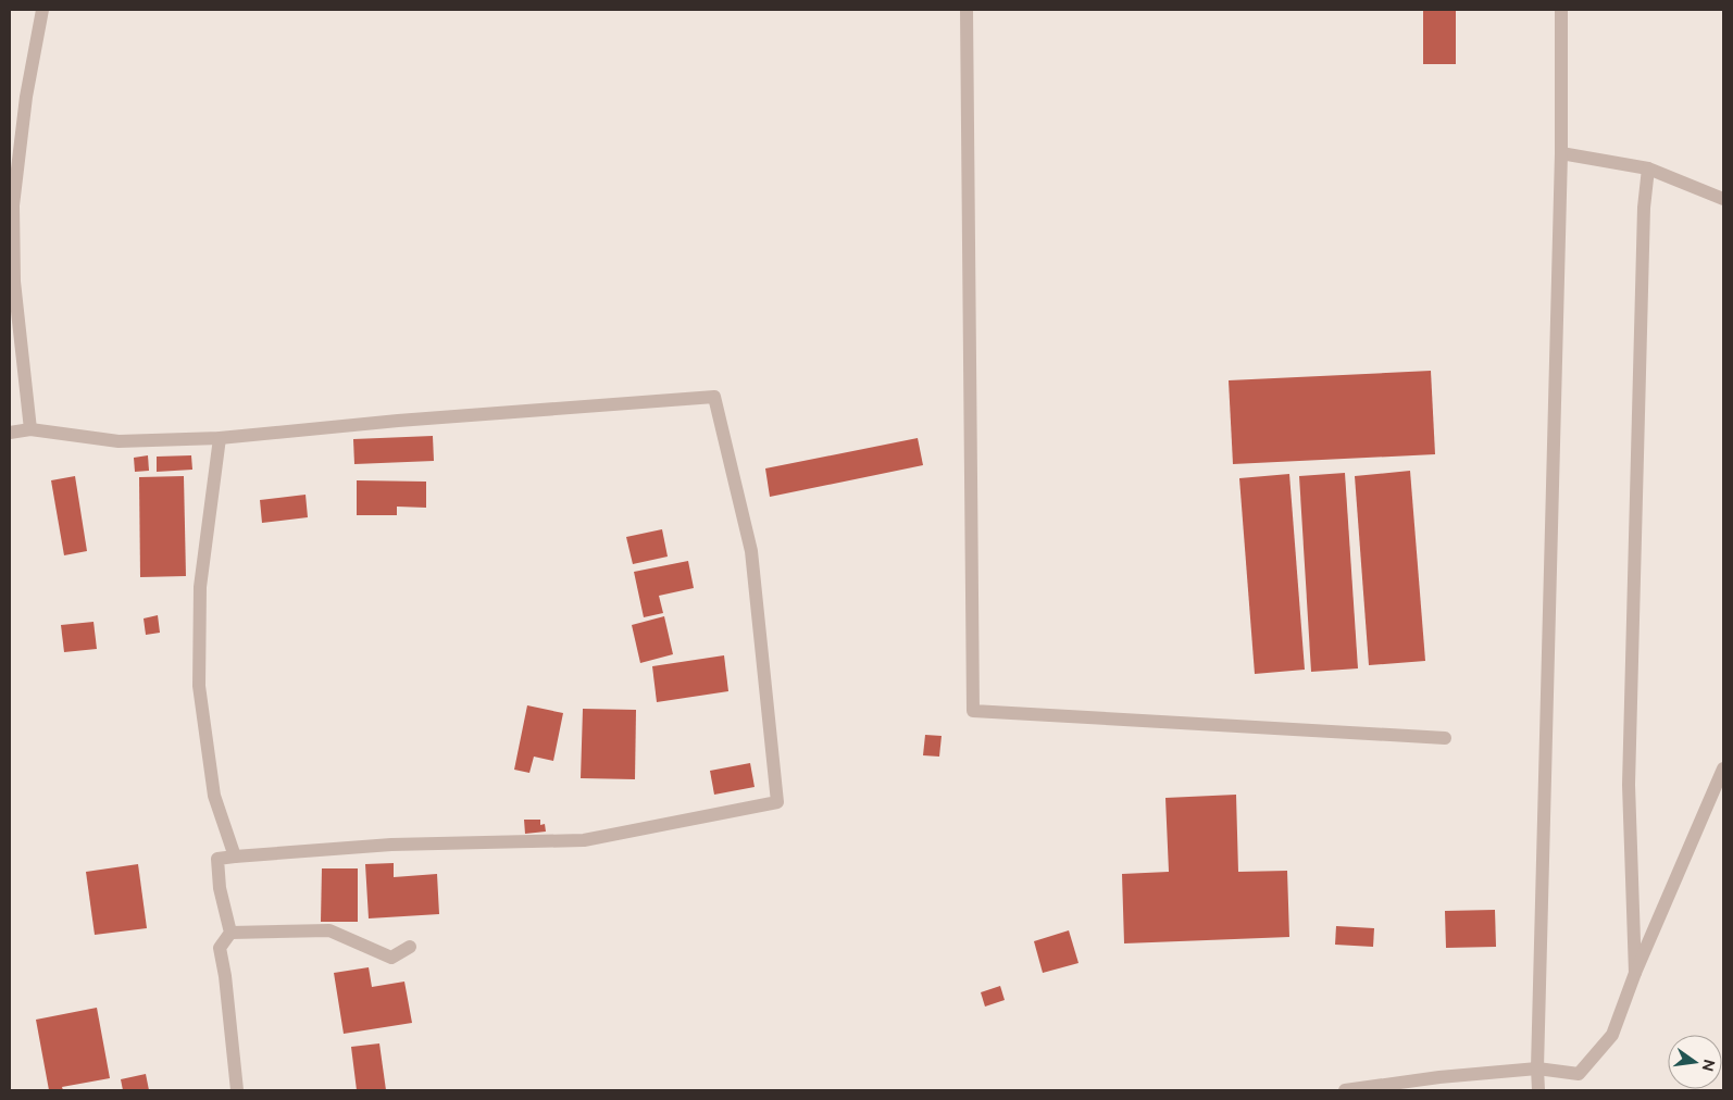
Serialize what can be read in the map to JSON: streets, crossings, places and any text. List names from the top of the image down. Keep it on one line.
{"north":"right"}
